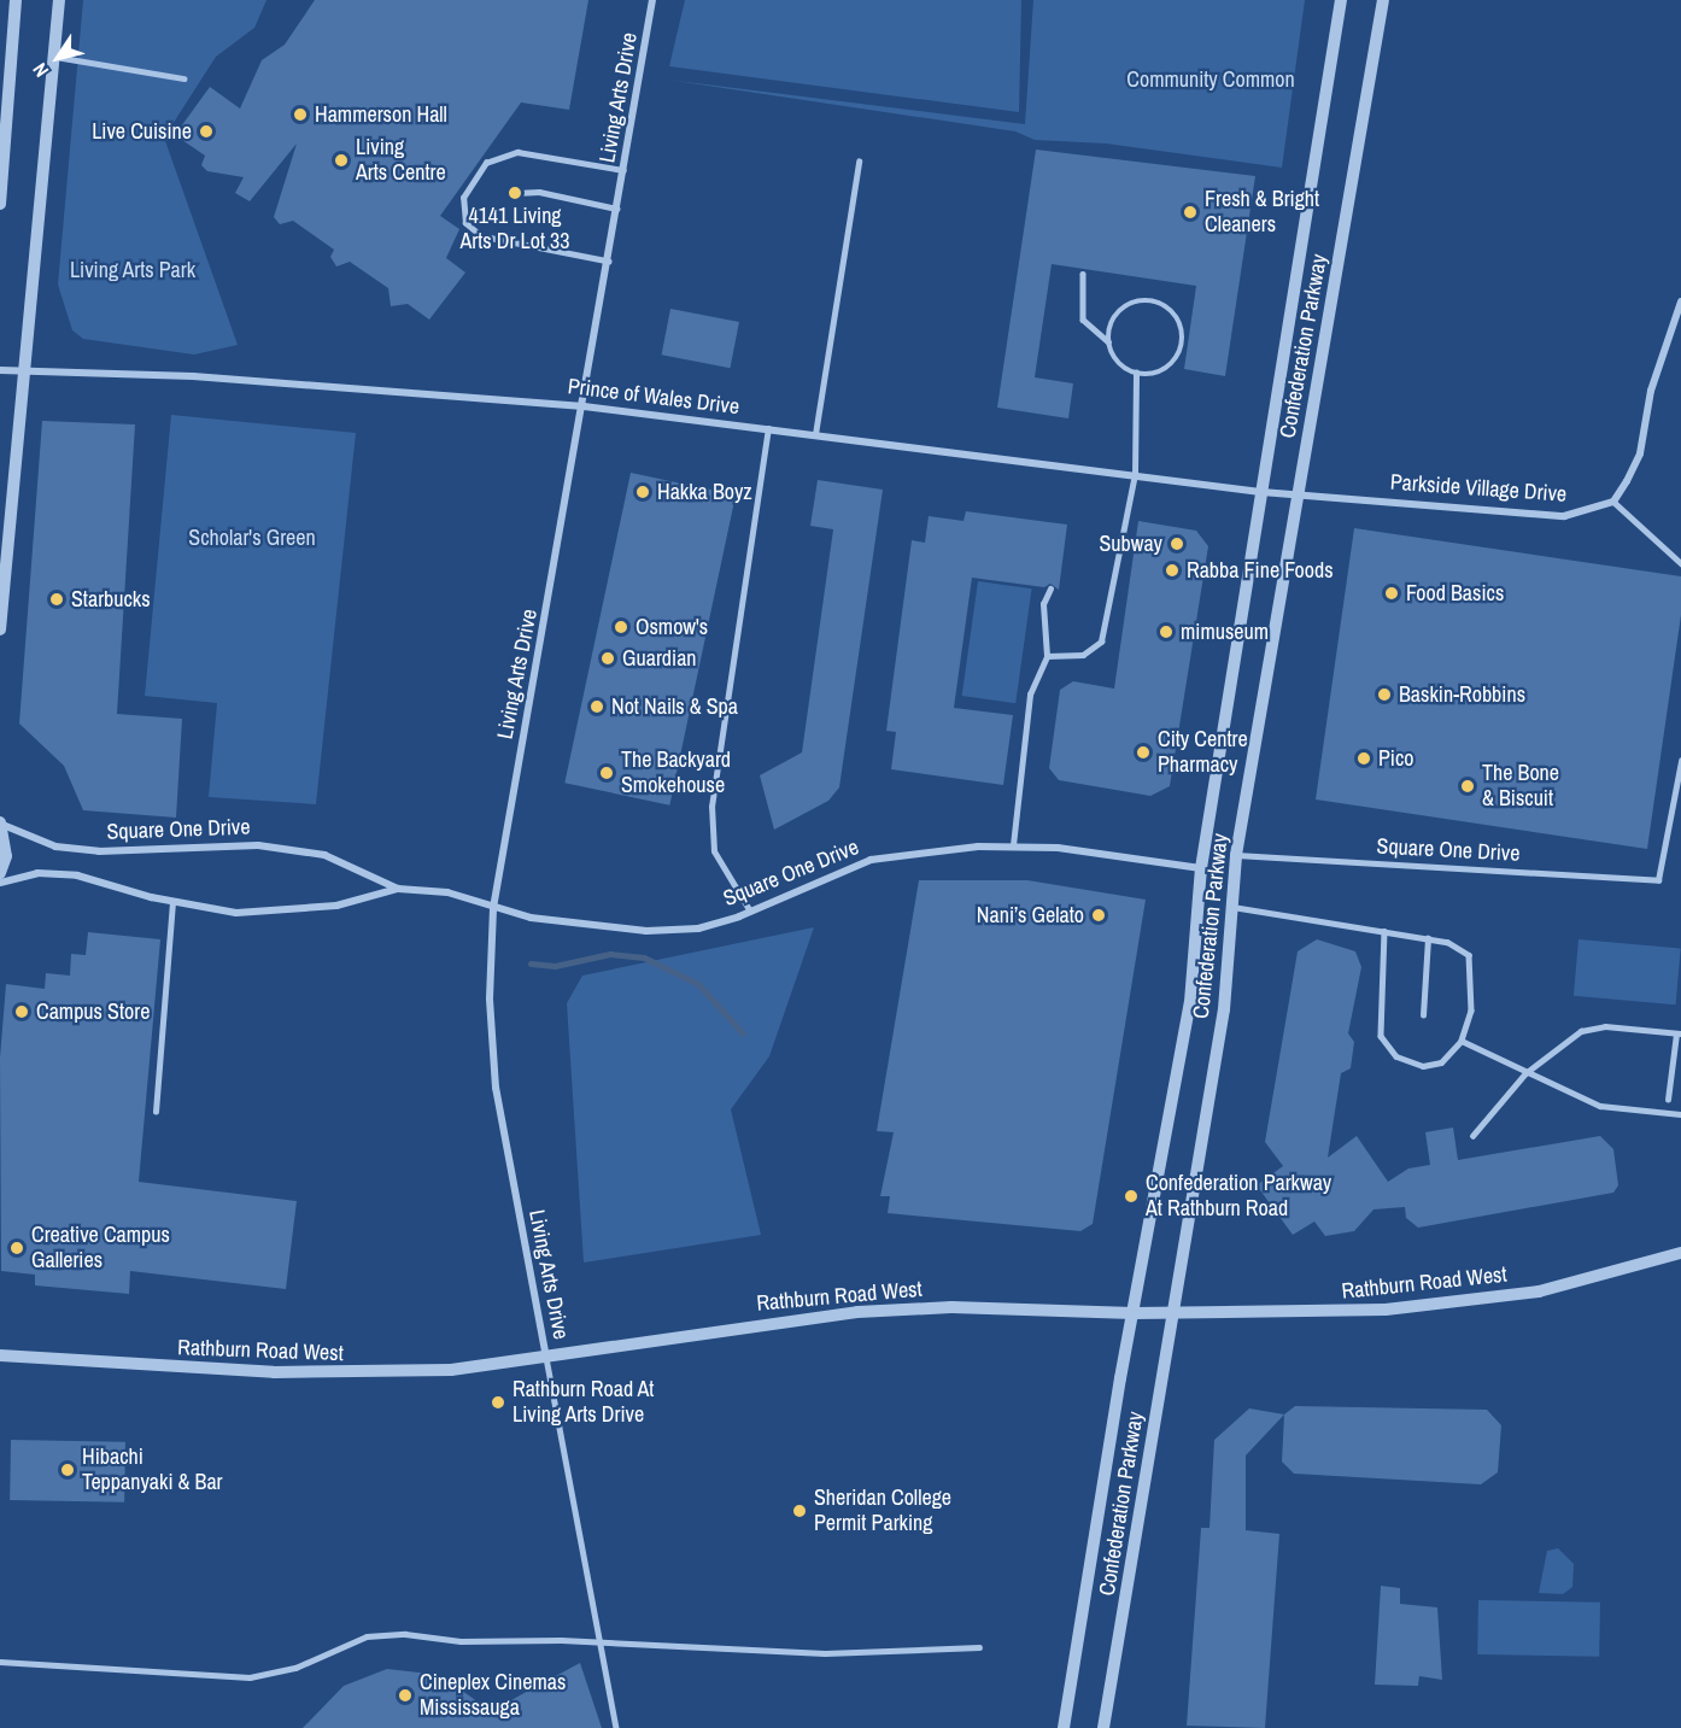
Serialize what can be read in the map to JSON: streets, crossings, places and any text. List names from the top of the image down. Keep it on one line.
{"streets":{"street":["Living Arts Drive","Confederation Parkway","Prince of Wales Drive","Parkside Village Drive","Square One Drive","Rathburn Road West"]},"crossings":[["Living Arts Drive","Prince of Wales Drive"],["Living Arts Drive","Square One Drive"],["Living Arts Drive","Rathburn Road West"],["Confederation Parkway","Prince of Wales Drive"],["Confederation Parkway","Parkside Village Drive"],["Confederation Parkway","Square One Drive"],["Confederation Parkway","Rathburn Road West"],["Prince of Wales Drive","Parkside Village Drive"]],"parks":["Community Common","Living Arts Park","Scholar's Green"],"places":["Hammerson Hall","Live Cuisine","Living Arts Centre","4141 Living Arts Dr Lot 33","Fresh & Bright Cleaners","Hakka Boyz","Subway","Rabba Fine Foods","Food Basics","Starbucks","Osmow's","mimuseum","Guardian","Baskin-Robbins","Not Nails & Spa","City Centre Pharmacy","Pico","The Backyard Smokehouse","The Bone & Biscuit","Nani’s Gelato","Campus Store","Confederation Parkway At Rathburn Road","Creative Campus Galleries","Rathburn Road At Living Arts Drive","Hibachi Teppanyaki & Bar","Sheridan College Permit Parking","Cineplex Cinemas Mississauga"],"north":"bottom left"}
